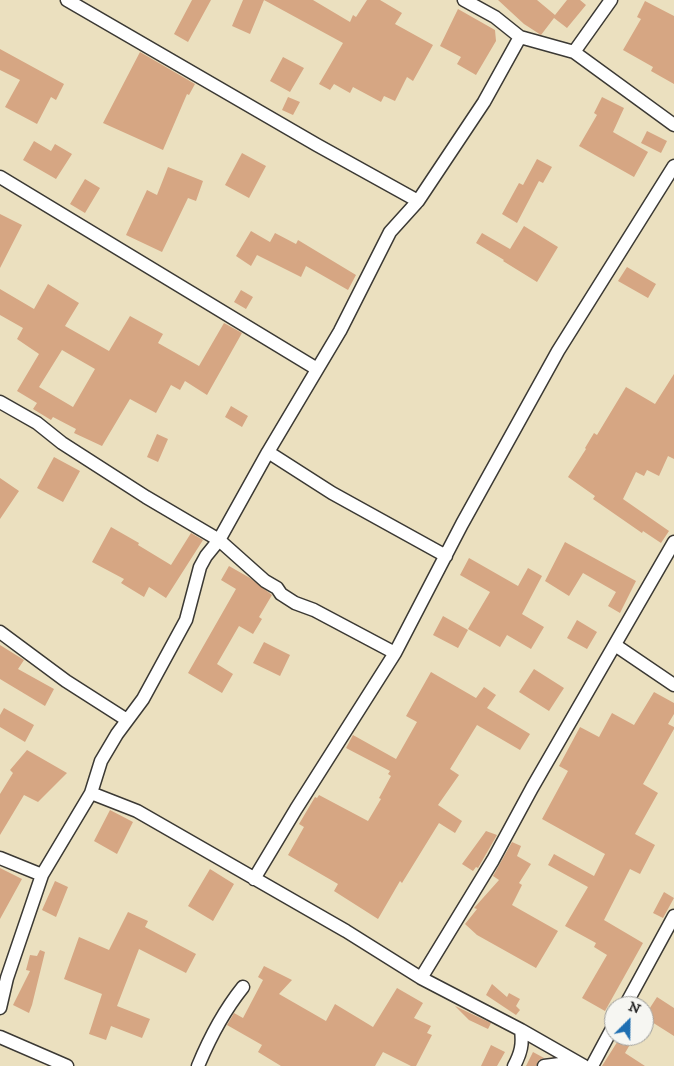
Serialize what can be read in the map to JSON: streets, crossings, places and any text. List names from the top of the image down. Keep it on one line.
{"north":"top right"}
